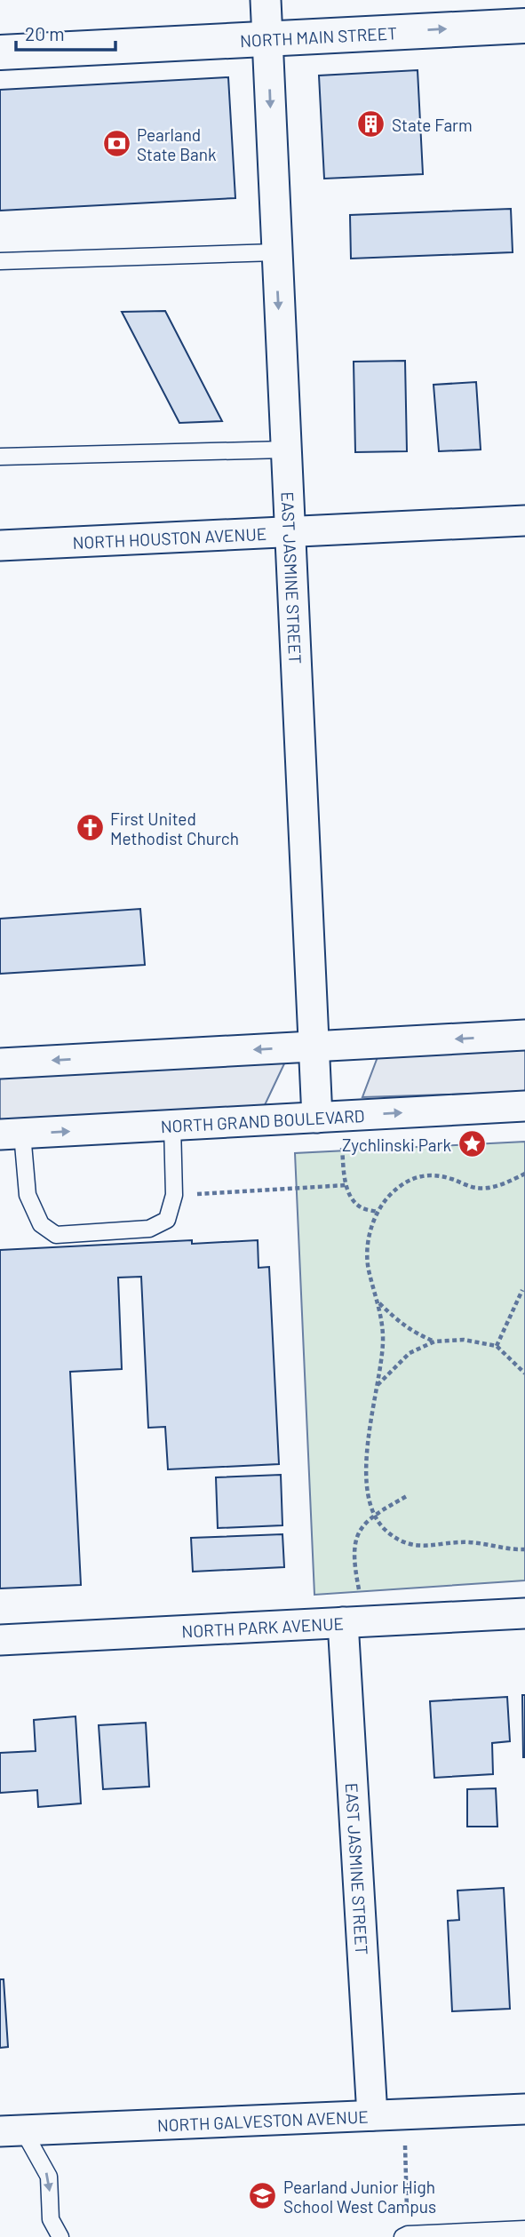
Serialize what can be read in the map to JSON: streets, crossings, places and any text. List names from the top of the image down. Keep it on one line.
{"streets":{"main road":["NORTH MAIN STREET"],"street":["NORTH HOUSTON AVENUE","EAST JASMINE STREET","NORTH GRAND BOULEVARD","NORTH PARK AVENUE","NORTH GALVESTON AVENUE"]},"crossings":[["NORTH MAIN STREET","EAST JASMINE STREET"],["NORTH HOUSTON AVENUE","EAST JASMINE STREET"],["EAST JASMINE STREET","NORTH GRAND BOULEVARD"],["EAST JASMINE STREET","NORTH PARK AVENUE"],["EAST JASMINE STREET","NORTH GALVESTON AVENUE"]],"one_way":["NORTH MAIN STREET"],"places":{"building":["State Farm"],"bank":["Pearland State Bank"],"church":["First United Methodist Church"],"place":["Zychlinski Park"],"school or university":["Pearland Junior High School West Campus"]},"scale_bar":"20 m"}
